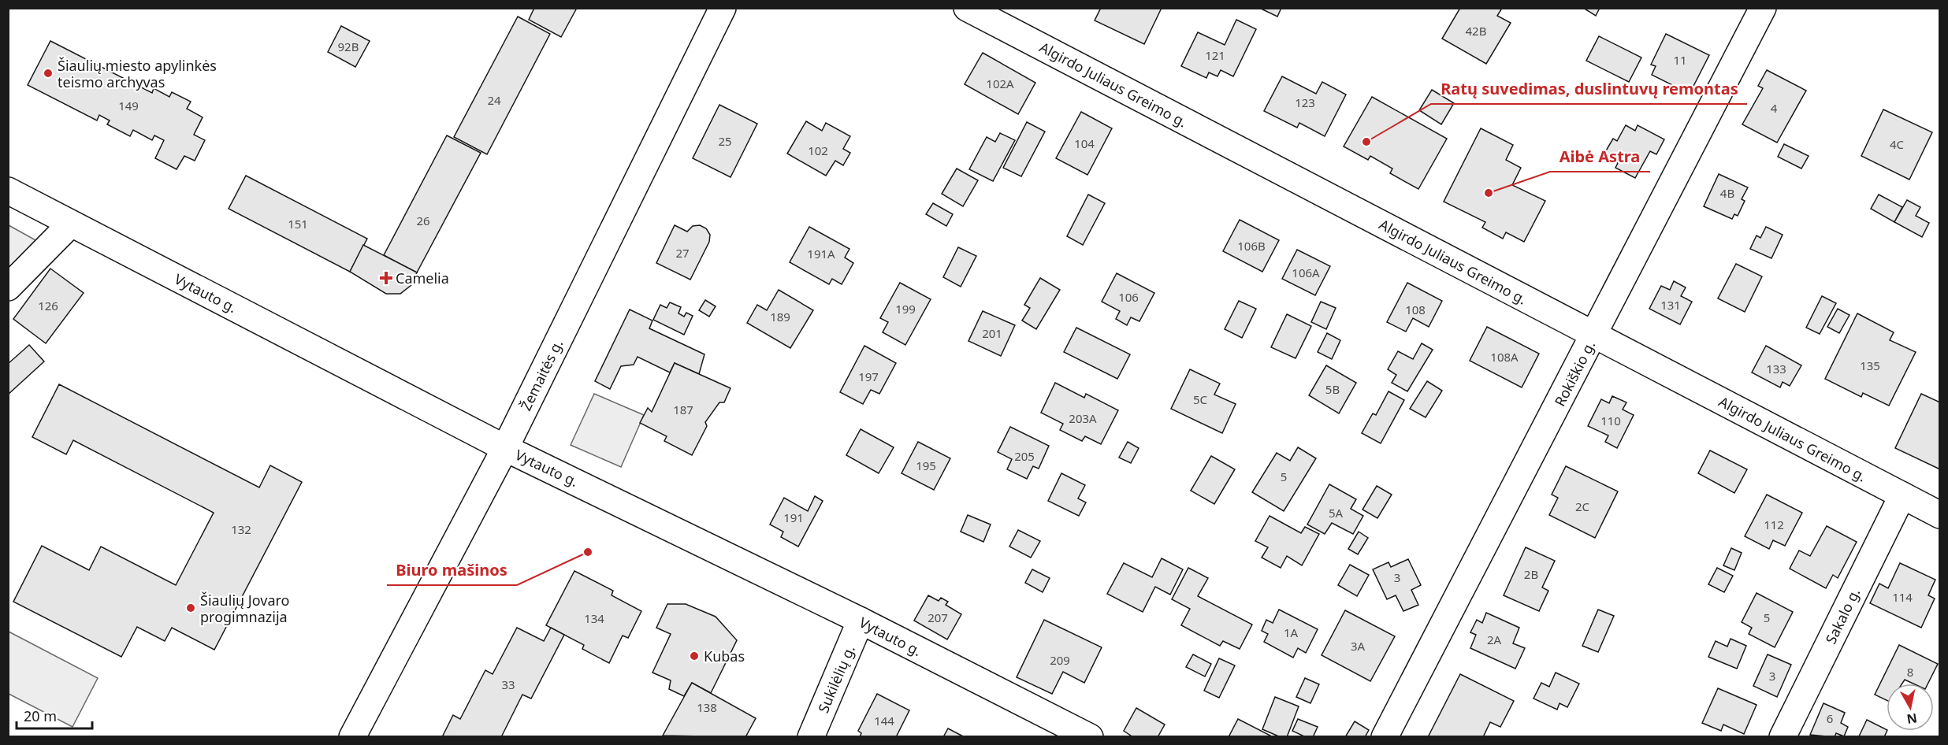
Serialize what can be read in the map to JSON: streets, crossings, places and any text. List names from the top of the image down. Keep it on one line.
{"streets":{"main road":["Algirdo Juliaus Greimo g.","Vytauto g.","Rokiškio g.","Žemaitės g.","Sakalo g.","Sukilėlių g."]},"crossings":[["Algirdo Juliaus Greimo g.","Rokiškio g."],["Algirdo Juliaus Greimo g.","Sakalo g."],["Vytauto g.","Žemaitės g."],["Vytauto g.","Sukilėlių g."]],"places":{"other":["Šiaulių miesto apylinkės teismo archyvas","Ratų suvedimas, duslintuvų remontas","Aibė Astra","Biuro mašinos","Šiaulių Jovaro progimnazija","Kubas"],"health":["Camelia"]},"house_numbers":["42B","92B","121","11","102A","24","123","149","4","25","104","4C","102","4B","26","151","106B","27","191A","106A","106","131","126","199","108","189","201","108A","135","133","197","5B","5C","187","203A","110","205","195","5","2C","5A","191","112","132","2B","3","114","207","5","134","1A","2A","3A","209","8","3","33","138","6","144"],"scale_bar":"20 m","north":"bottom"}
